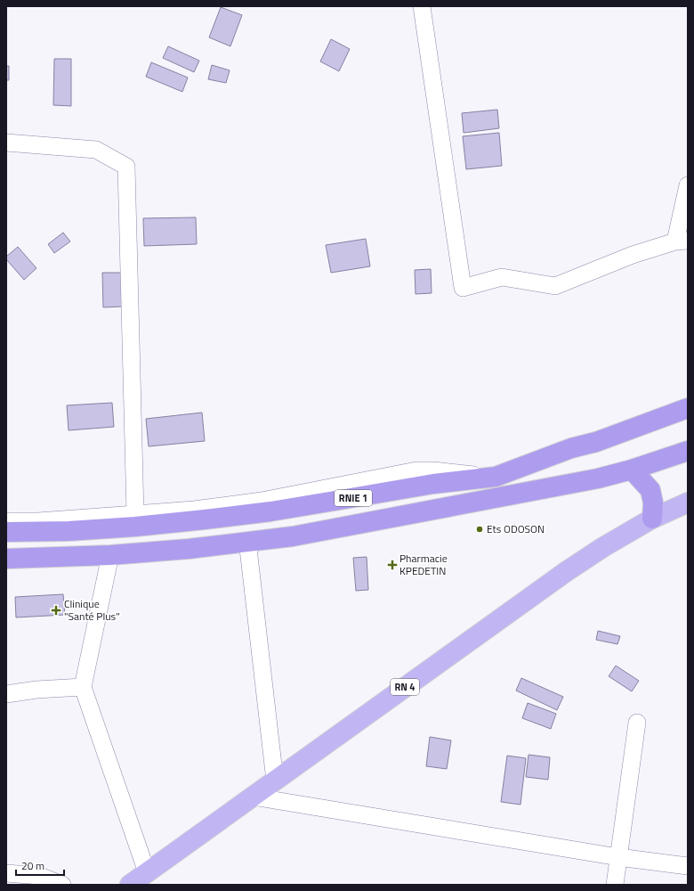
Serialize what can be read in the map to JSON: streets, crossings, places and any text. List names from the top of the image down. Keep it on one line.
{"streets":{"highway":["RNIE 1"],"main road":["RN 4"]},"places":{"other":["Ets ODOSON"],"health":["Pharmacie KPEDETIN","Clinique \"Santé Plus\""]},"scale_bar":"20 m"}
